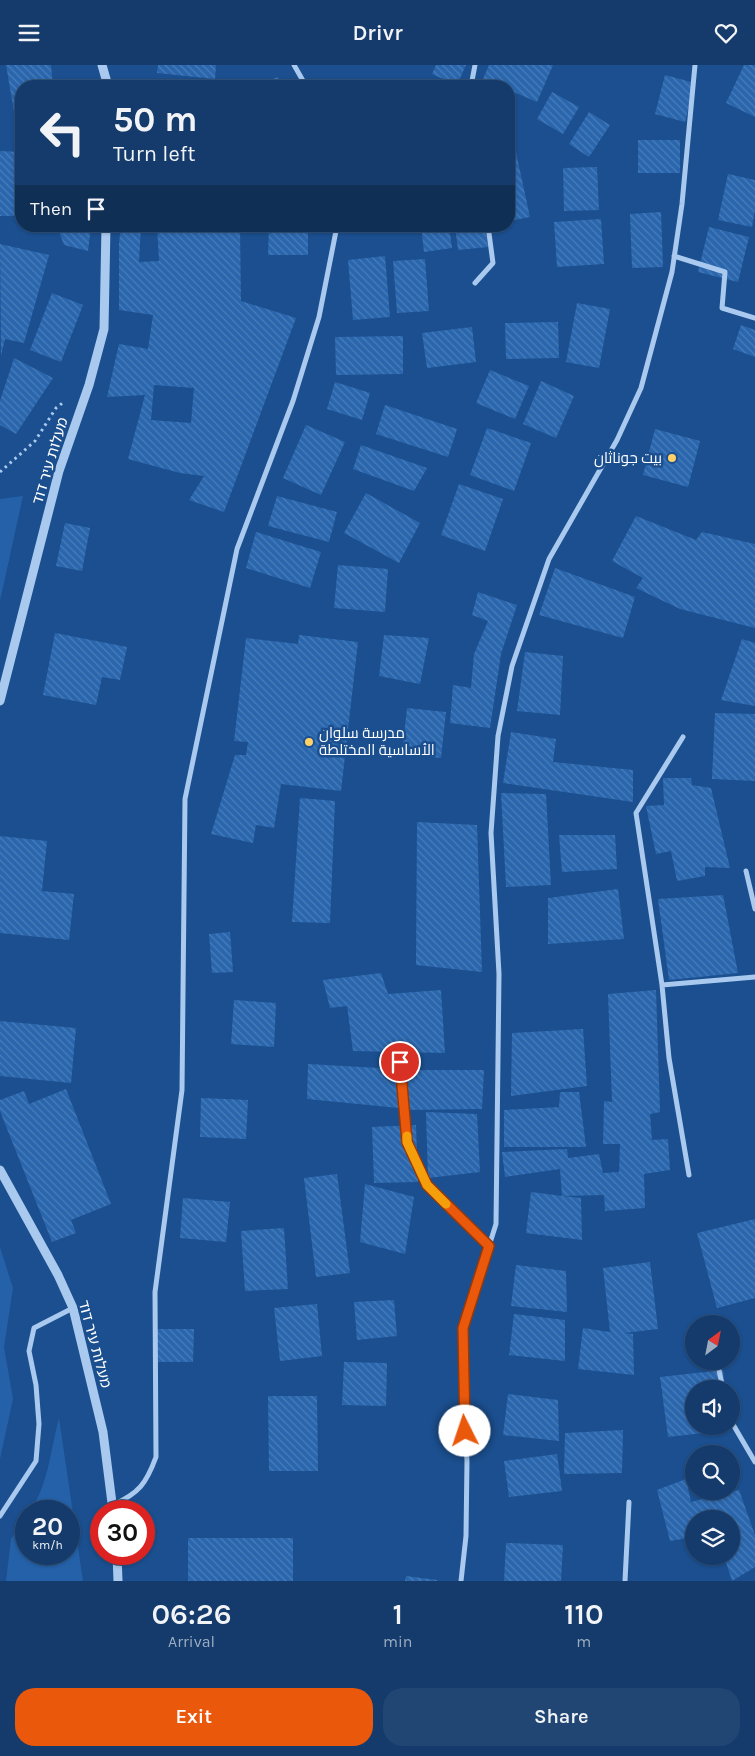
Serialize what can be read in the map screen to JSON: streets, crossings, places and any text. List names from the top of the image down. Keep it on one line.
{"streets":{"street":["מעלות עיר דוד"]},"places":["بيت جوناثان","مدرسة سلوان الأساسية المختلطة"],"north":"top right","page":{"header":"Drivr","turn":["50 m","Turn left"],"then":"Then","speed":"20 km/h","limit":"30","eta":["06:26","Arrival","1","min","110","m"],"buttons":["Exit","Share"]}}
